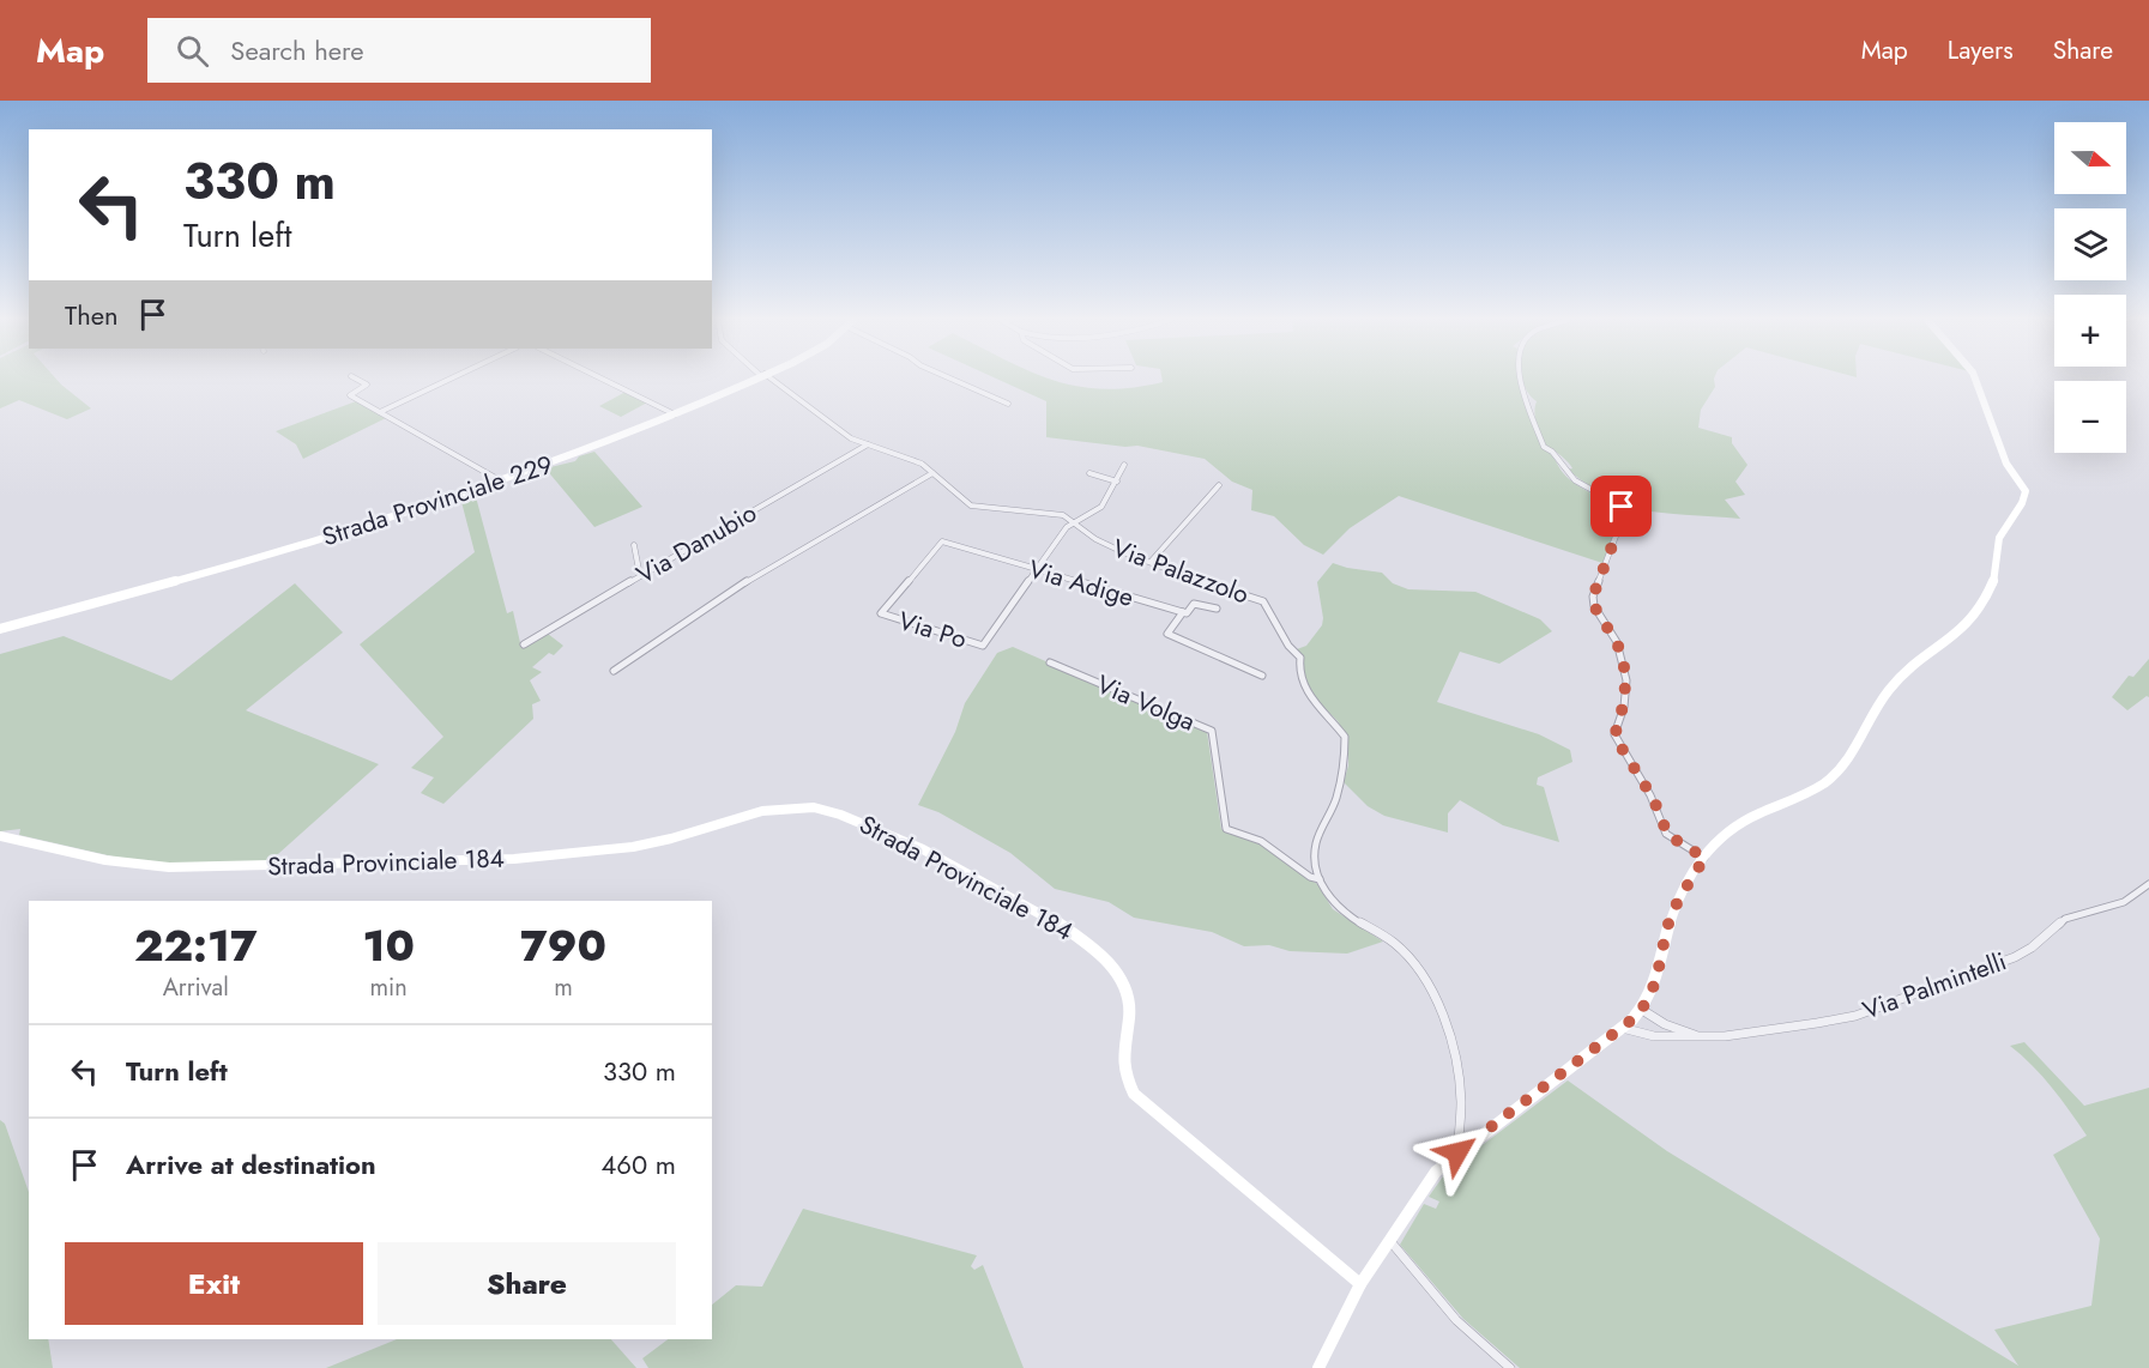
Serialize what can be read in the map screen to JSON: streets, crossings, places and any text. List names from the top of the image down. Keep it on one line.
{"streets":{"street":["Strada Provinciale 229","Via Danubio","Via Palazzolo","Via Adige","Via Po","Via Volga","Strada Provinciale 184","Via Palmintelli"]},"crossings":[["Via Danubio","Via Palazzolo"],["Via Palazzolo","Via Volga"],["Via Adige","Via Po"]],"north":"right","page":{"header":"Map","search":"Search here","nav":["Map","Layers","Share"],"map_buttons":["+","−"],"turn":["330 m","Turn left"],"then":"Then","eta":["22:17","Arrival","10","min","790","m"],"list":[{"name":"Turn left","value":"330 m"},{"name":"Arrive at destination","value":"460 m"}],"buttons":["Exit","Share"]}}
